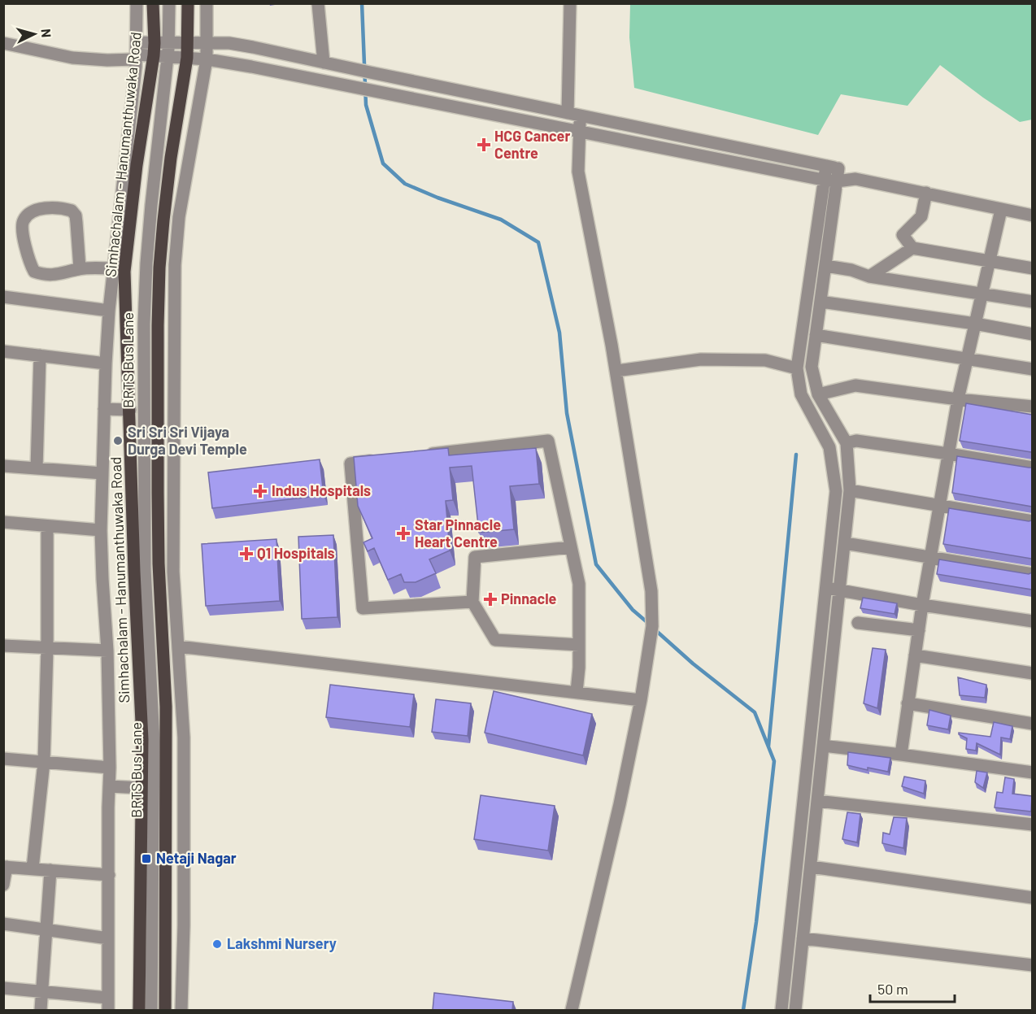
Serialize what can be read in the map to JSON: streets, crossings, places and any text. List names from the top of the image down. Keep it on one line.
{"streets":{"main road":["Simhachalam - Hanumanthuwaka Road"],"street":["BRTS Bus Lane"]},"places":{"health":["HCG Cancer Centre","Indus Hospitals","Star Pinnacle Heart Centre","Q1 Hospitals","Pinnacle"],"other":["Sri Sri Sri Vijaya Durga Devi Temple","Lakshmi Nursery"],"transit":["Netaji Nagar"]},"scale_bar":"50 m","north":"right"}
